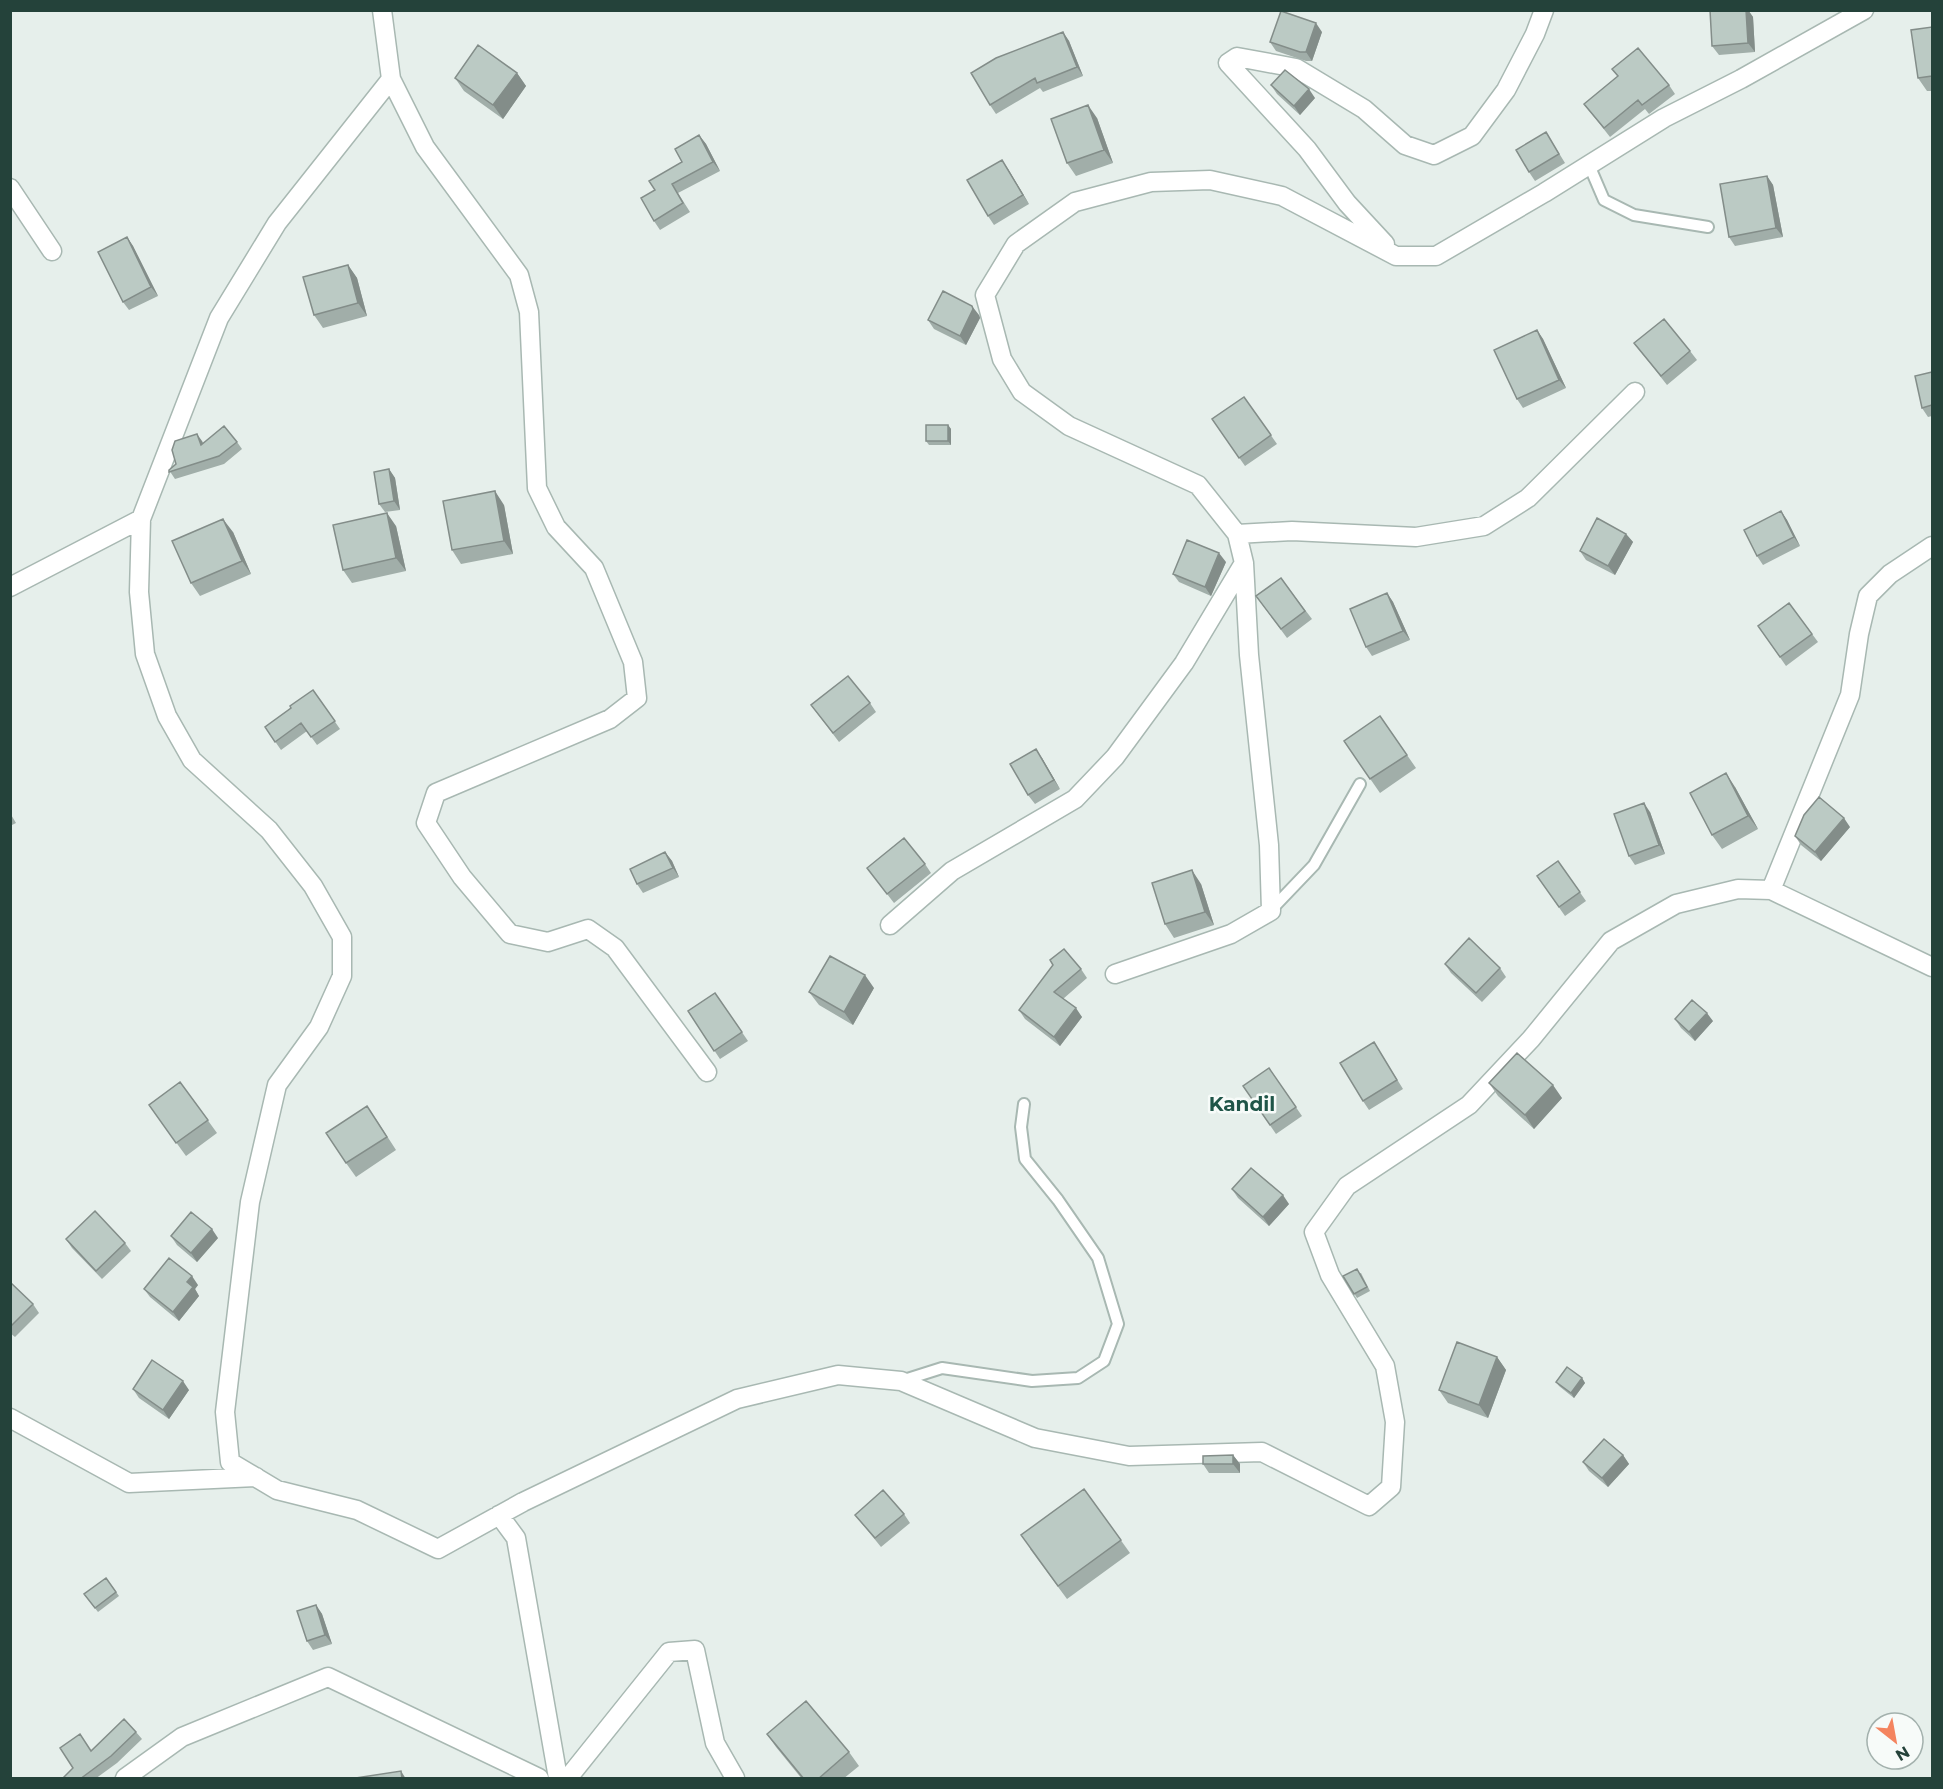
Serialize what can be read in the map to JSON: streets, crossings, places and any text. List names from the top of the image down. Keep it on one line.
{"districts":["Kandil"],"north":"bottom right"}
